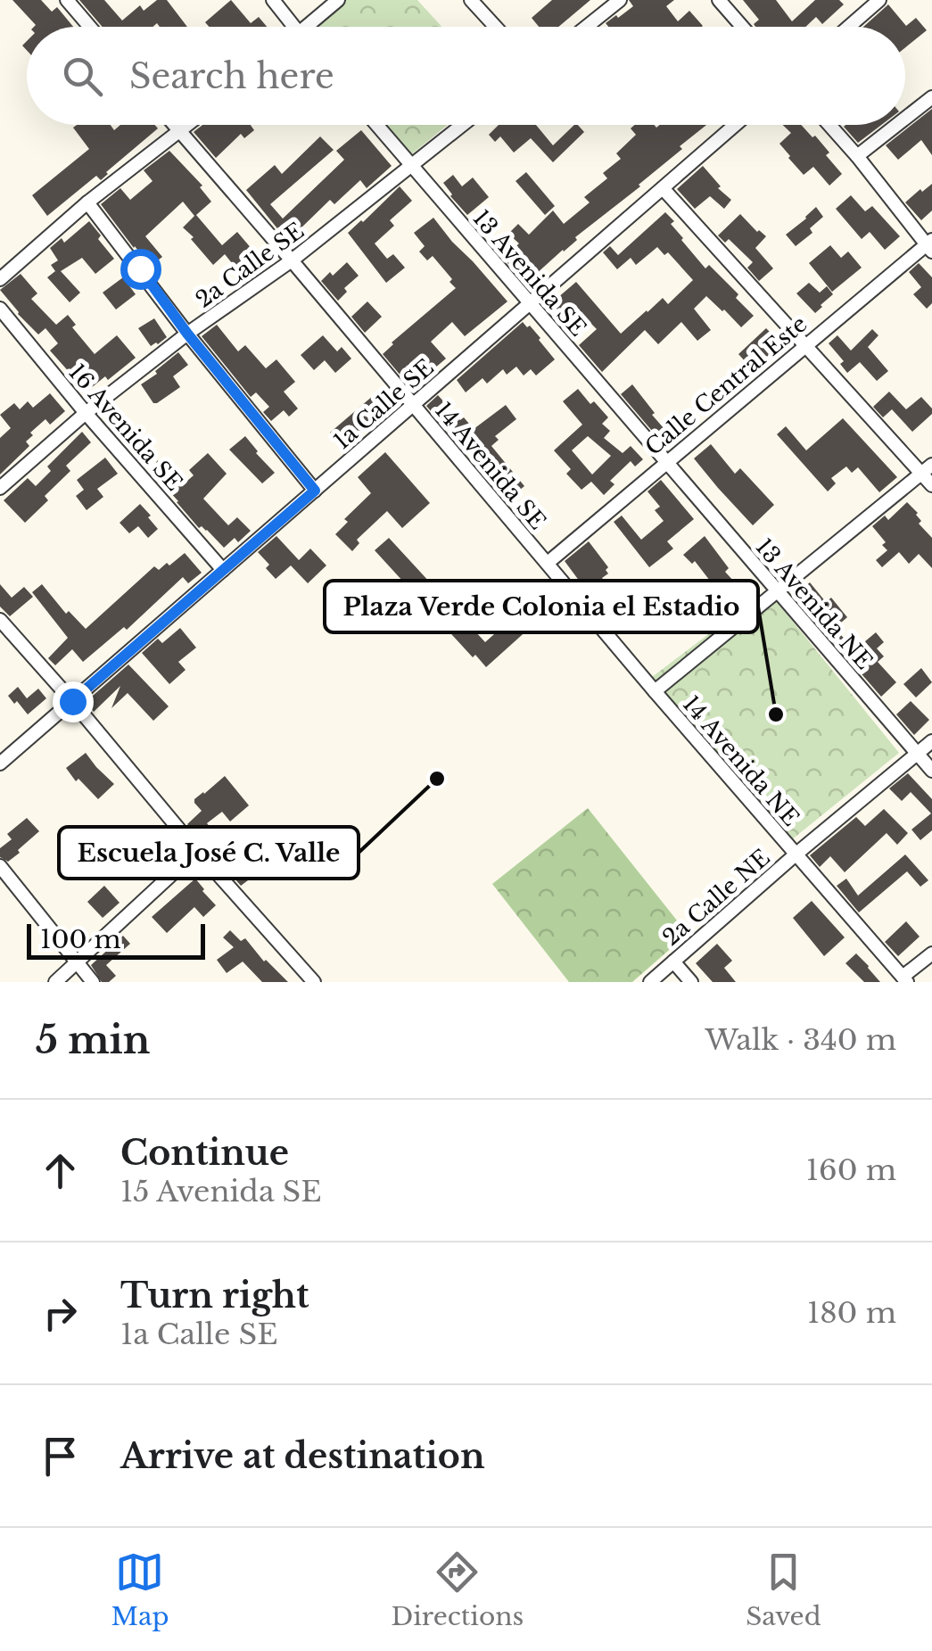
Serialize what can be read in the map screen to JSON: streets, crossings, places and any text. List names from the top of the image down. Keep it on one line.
{"streets":{"street":["2a Calle SE","13 Avenida SE","Calle Central Este","1a Calle SE","16 Avenida SE","14 Avenida SE","13 Avenida NE","14 Avenida NE","2a Calle NE"]},"crossings":[["2a Calle SE","13 Avenida SE"],["2a Calle SE","16 Avenida SE"],["2a Calle SE","14 Avenida SE"],["13 Avenida SE","Calle Central Este"],["13 Avenida SE","1a Calle SE"],["13 Avenida SE","13 Avenida NE"],["Calle Central Este","14 Avenida SE"],["Calle Central Este","13 Avenida NE"],["Calle Central Este","14 Avenida NE"],["1a Calle SE","16 Avenida SE"],["1a Calle SE","14 Avenida SE"],["14 Avenida SE","14 Avenida NE"],["13 Avenida NE","2a Calle NE"],["14 Avenida NE","2a Calle NE"]],"places":["Plaza Verde Colonia el Estadio","Escuela José C. Valle"],"scale_bar":"100 m","page":{"search":"Search here","scale":"100 m","heading":["5 min","Walk · 340 m"],"list":[["Continue","15 Avenida SE","160 m"],["Turn right","1a Calle SE","180 m"],"Arrive at destination"],"nav":["Map","Directions","Saved"]}}
